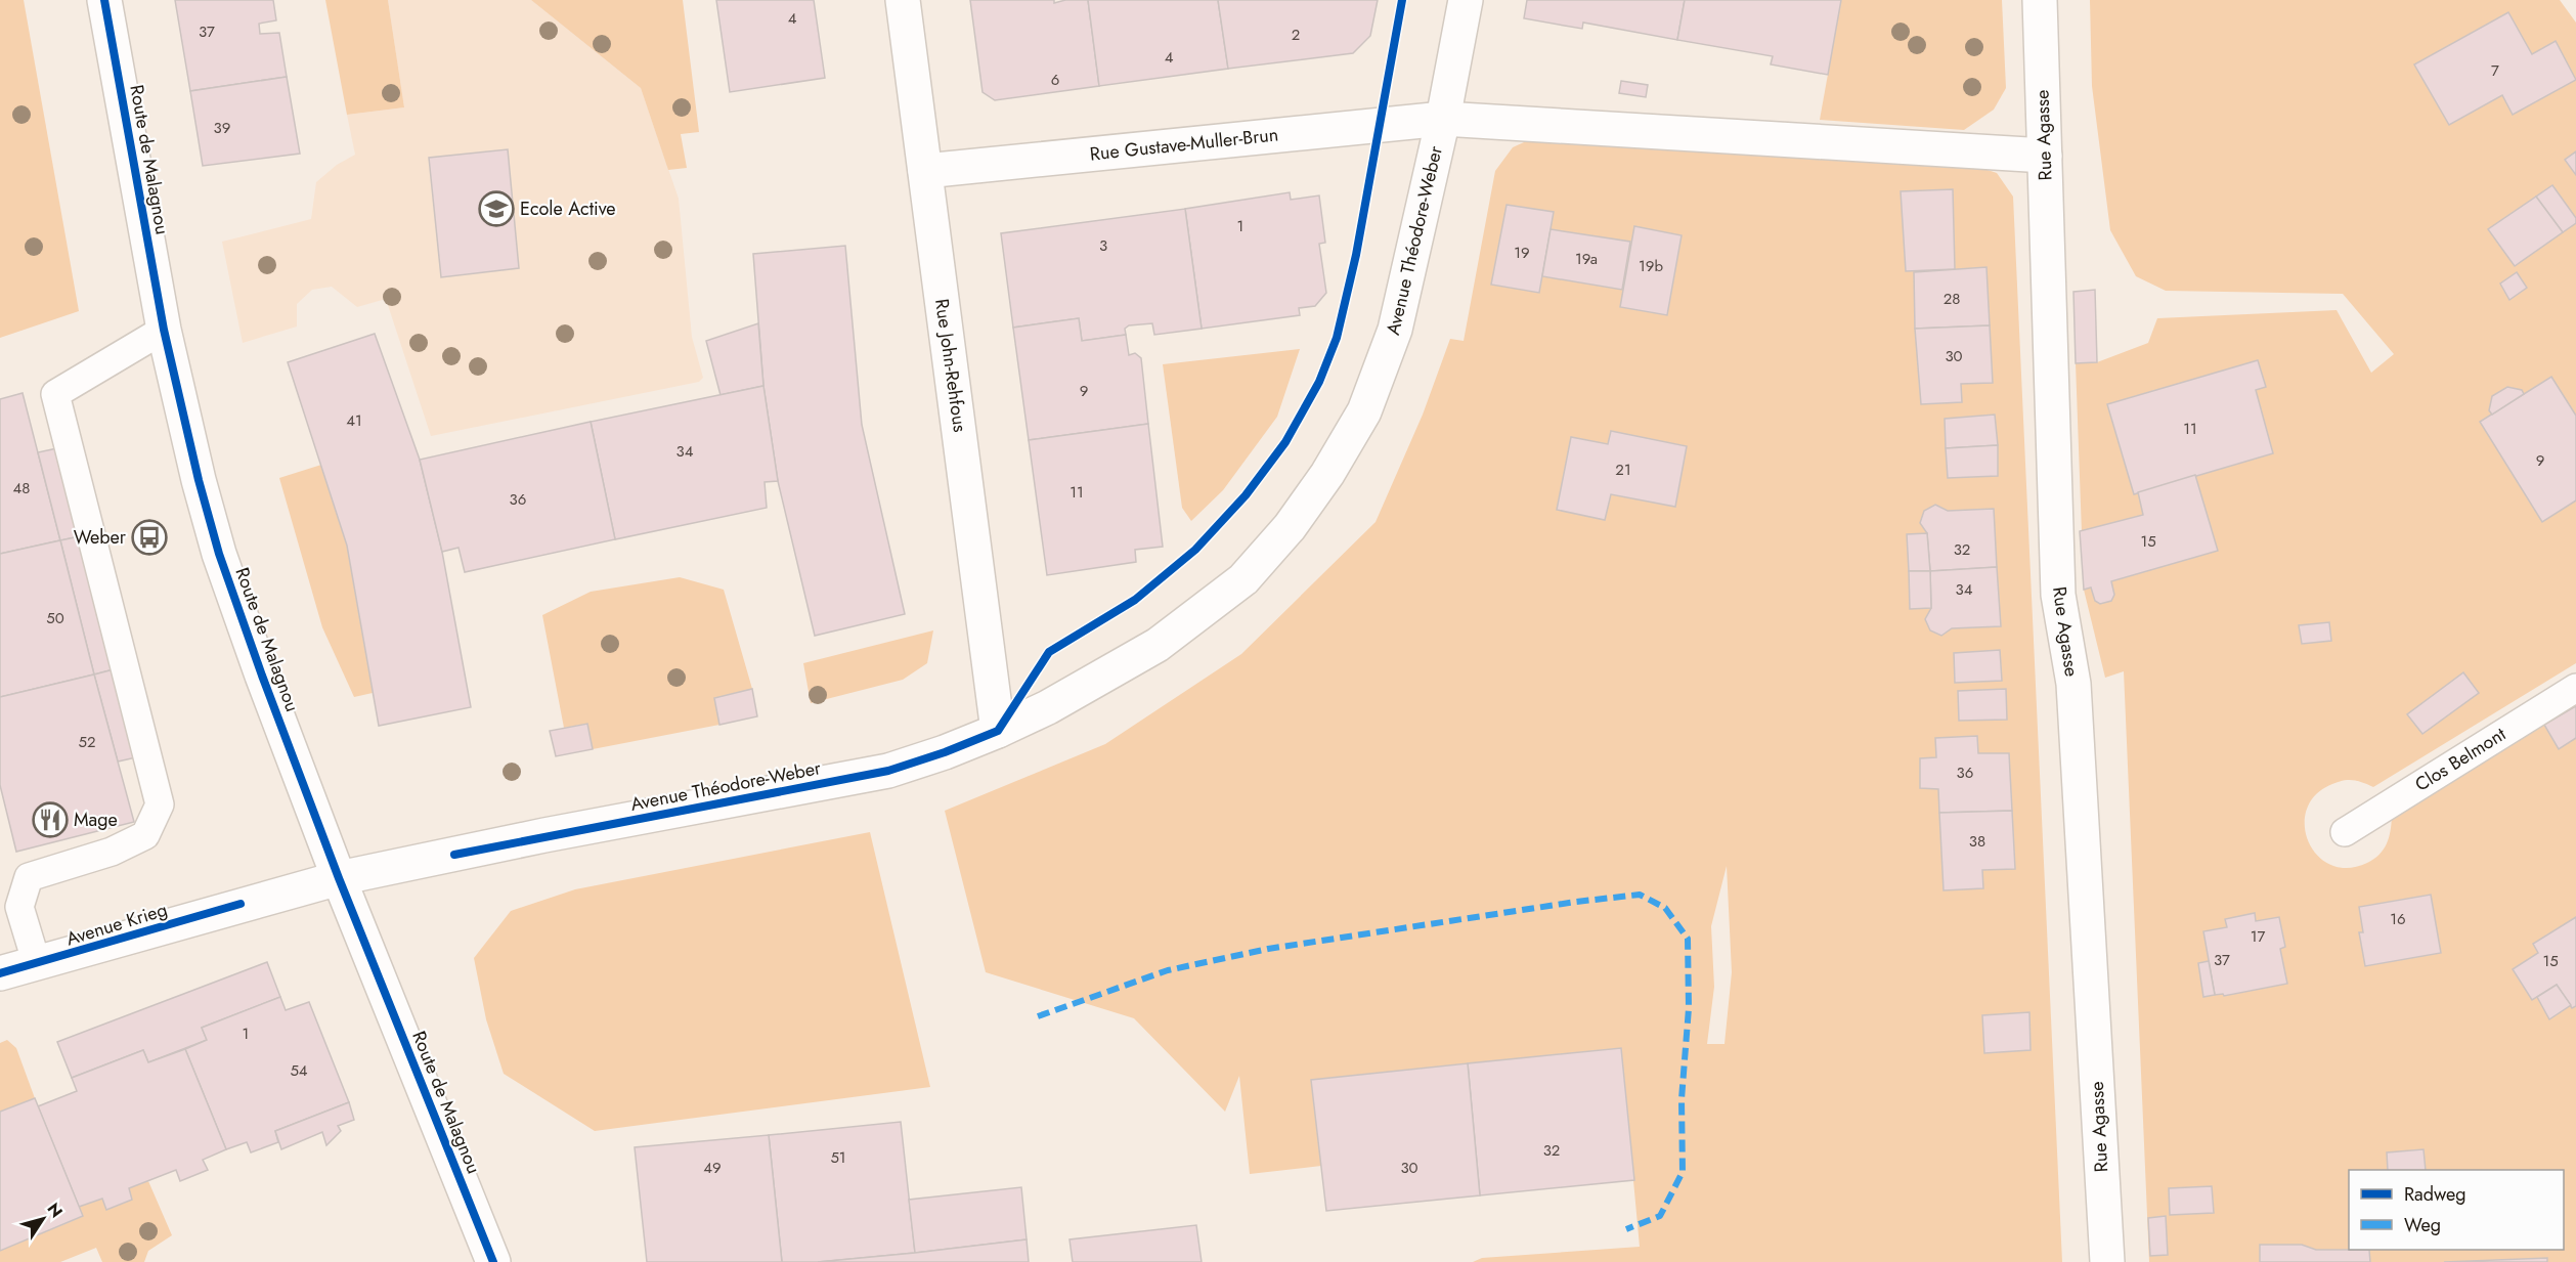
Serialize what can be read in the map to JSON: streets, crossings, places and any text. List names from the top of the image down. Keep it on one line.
{"streets":{"street":["Rue Agasse","Rue Gustave-Muller-Brun","Route de Malagnou","Avenue Théodore-Weber","Rue John-Rehfous","Avenue Krieg"],"lane":["Clos Belmont"]},"crossings":[["Rue Agasse","Rue Gustave-Muller-Brun"],["Rue Gustave-Muller-Brun","Avenue Théodore-Weber"],["Rue Gustave-Muller-Brun","Rue John-Rehfous"],["Route de Malagnou","Avenue Théodore-Weber"],["Route de Malagnou","Avenue Krieg"],["Avenue Théodore-Weber","Rue John-Rehfous"],["Avenue Théodore-Weber","Avenue Krieg"]],"places":{"school or university":["Ecole Active"],"bus stop":["Weber"],"restaurant":["Mage"]},"house_numbers":["4","37","2","4","7","6","39","1","3","19","19a","19b","28","30","9","41","11","34","9","21","48","11","36","15","32","34","50","52","36","38","16","17","37","15","1","54","32","51","49","30"],"legend":["Radweg","Weg"],"north":"top right"}
